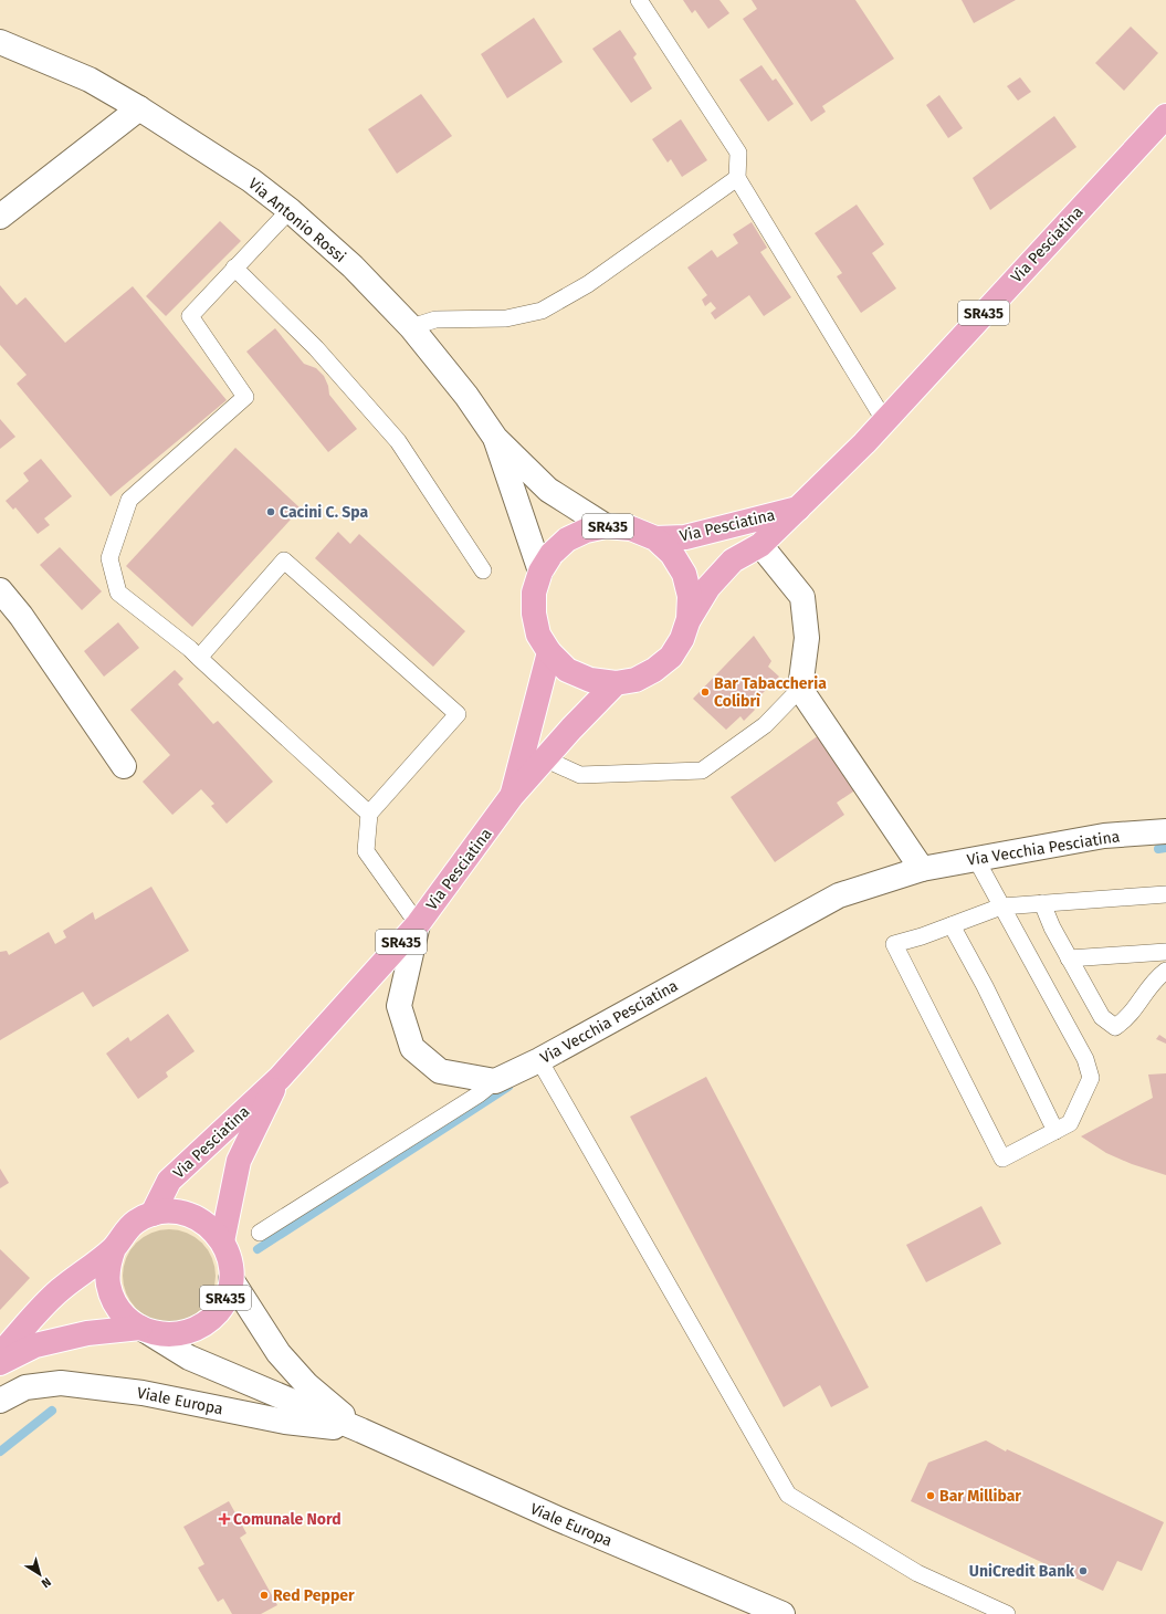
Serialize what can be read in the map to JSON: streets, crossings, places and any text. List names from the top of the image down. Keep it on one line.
{"streets":{"main road":["Via Antonio Rossi","Via Pesciatina","SR435","Via Vecchia Pesciatina","Viale Europa"]},"crossings":[["Via Pesciatina","Viale Europa"]],"places":{"other":["Cacini C. Spa","Bar Tabaccheria Colibrì","Bar Millibar","UniCredit Bank","Red Pepper"],"health":["Comunale Nord"]},"north":"bottom right"}
